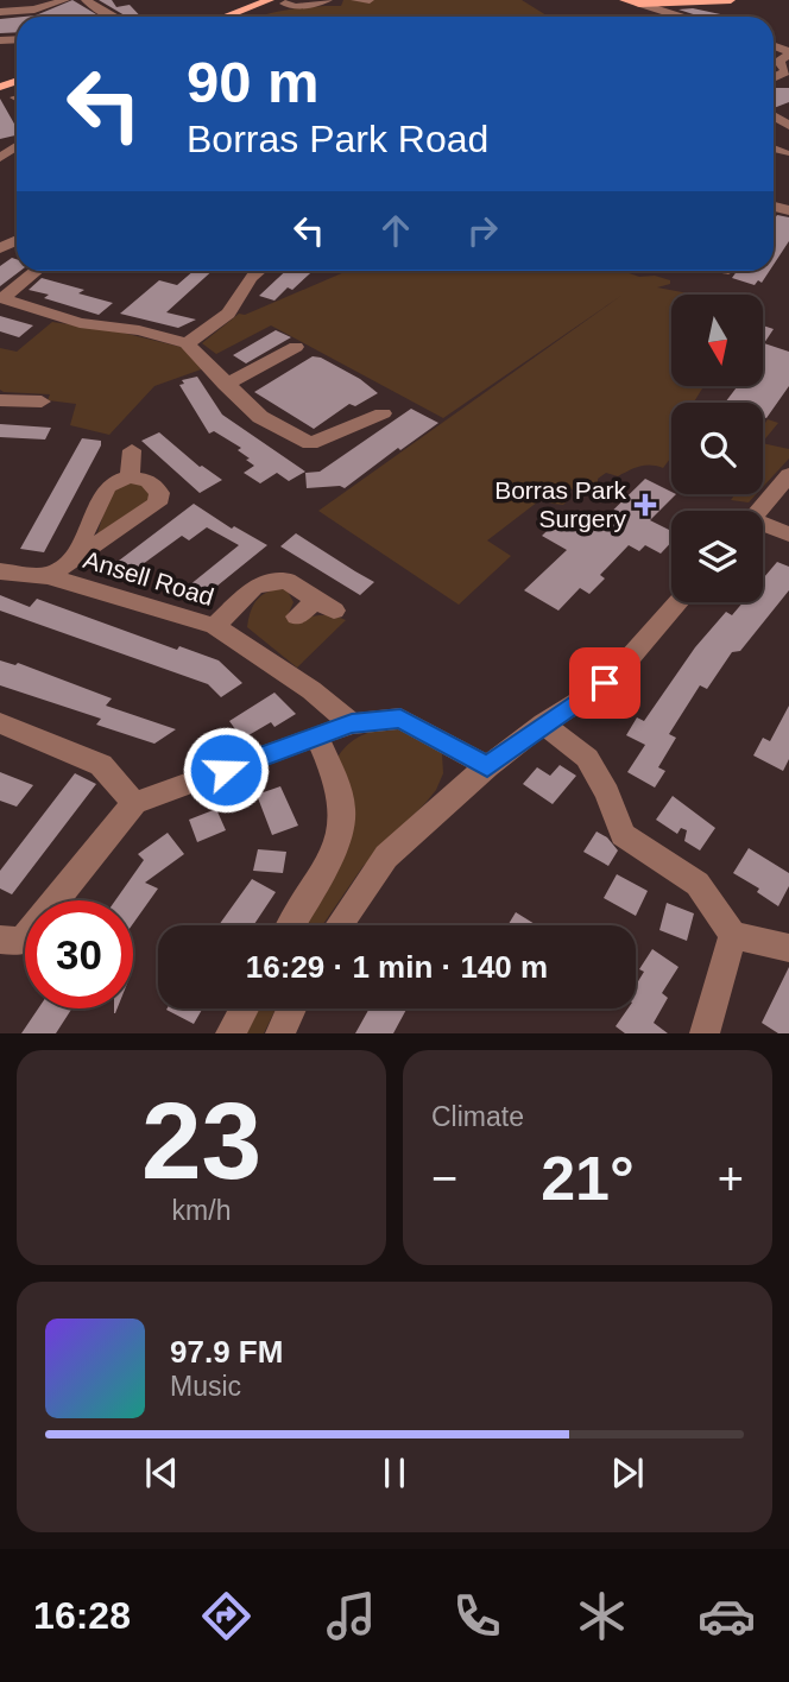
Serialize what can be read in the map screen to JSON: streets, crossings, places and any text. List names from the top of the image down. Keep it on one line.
{"streets":{"street":["Ansell Road"]},"places":{"health":["Borras Park Surgery"]},"north":"bottom","page":{"turn":["90 m","Borras Park Road"],"limit":"30","trip":"16:29 · 1 min · 140 m","tile":[["23","km/h"],"Climate"],"heat":["−","21°","+"],"song":["97.9 FM","Music"],"tabs":"16:28"}}
